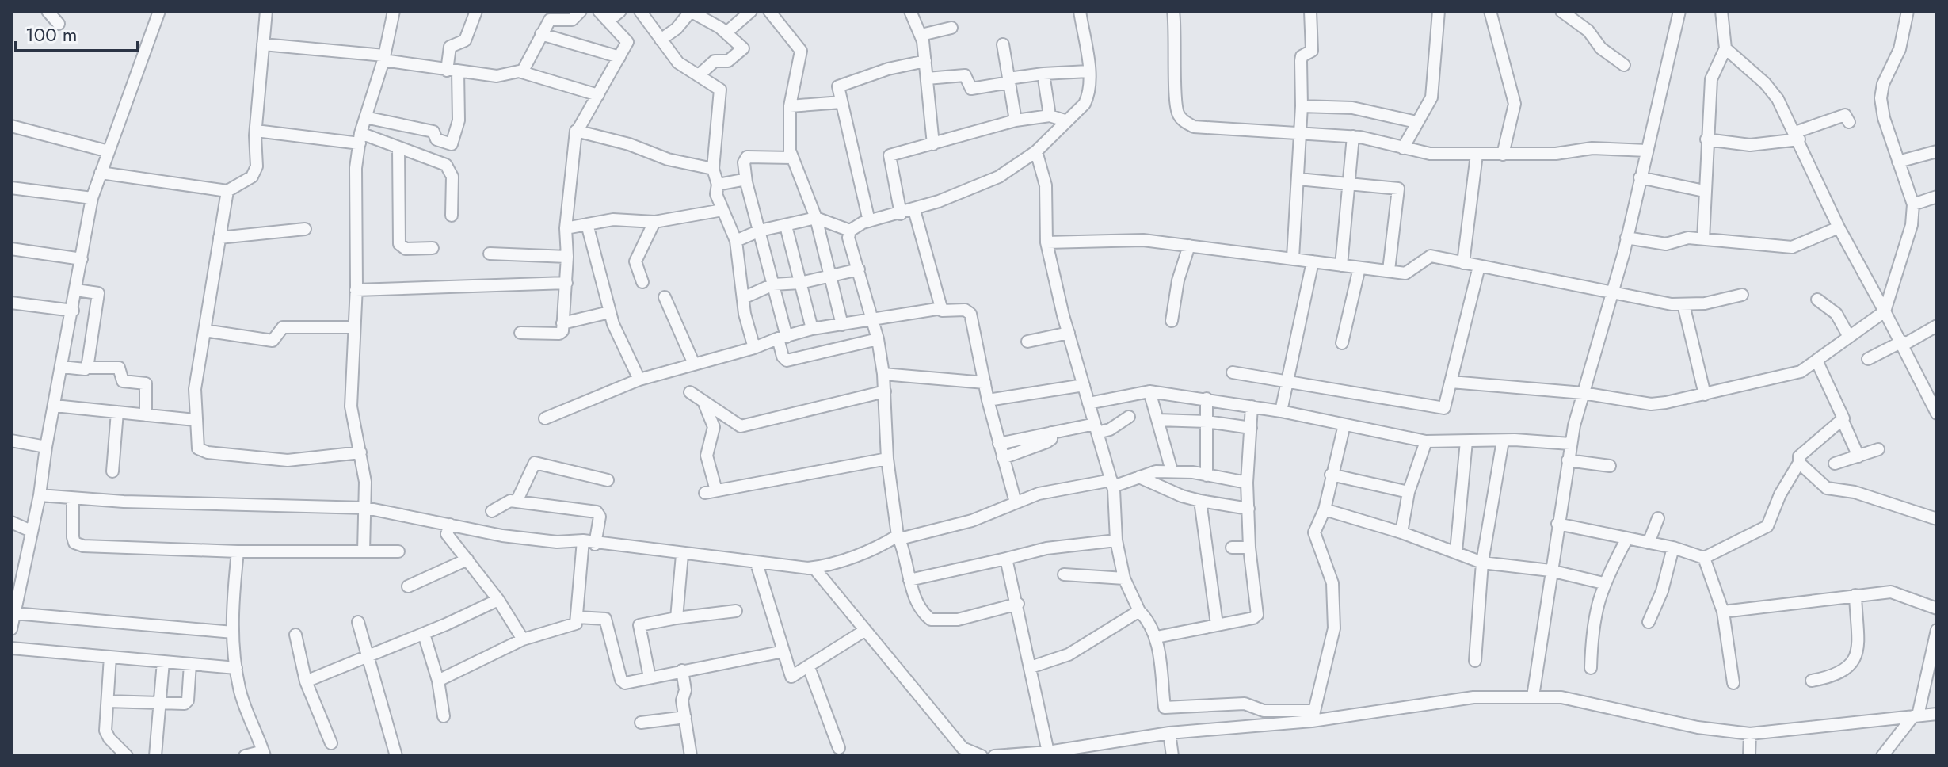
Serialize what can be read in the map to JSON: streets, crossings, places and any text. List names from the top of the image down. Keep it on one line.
{"scale_bar":"100 m"}
